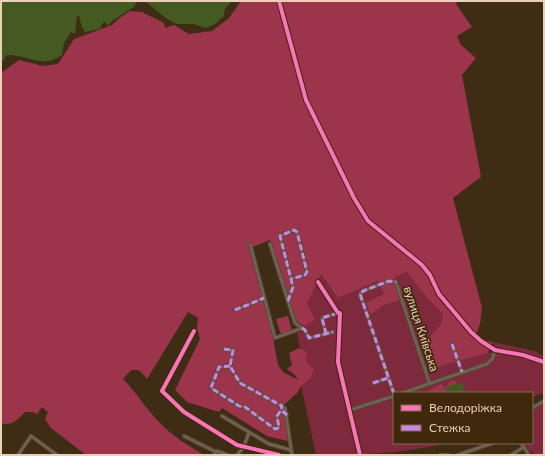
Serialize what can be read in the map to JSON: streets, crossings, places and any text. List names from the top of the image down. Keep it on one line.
{"streets":{"street":["вулиця Київська"]},"legend":["Велодоріжка","Стежка"]}
